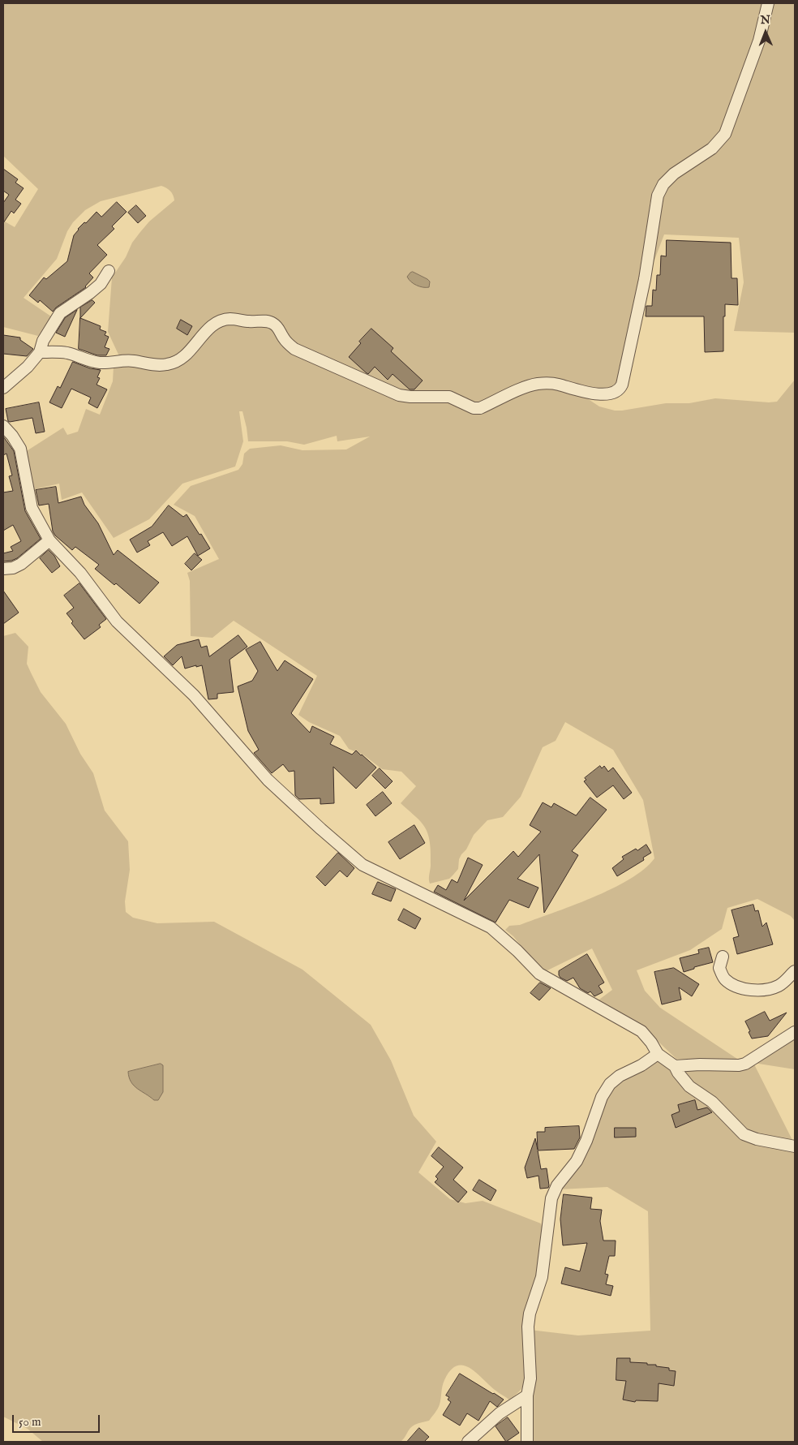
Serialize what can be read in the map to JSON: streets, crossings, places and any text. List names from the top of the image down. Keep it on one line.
{"scale_bar":"50 m","north":"top"}
